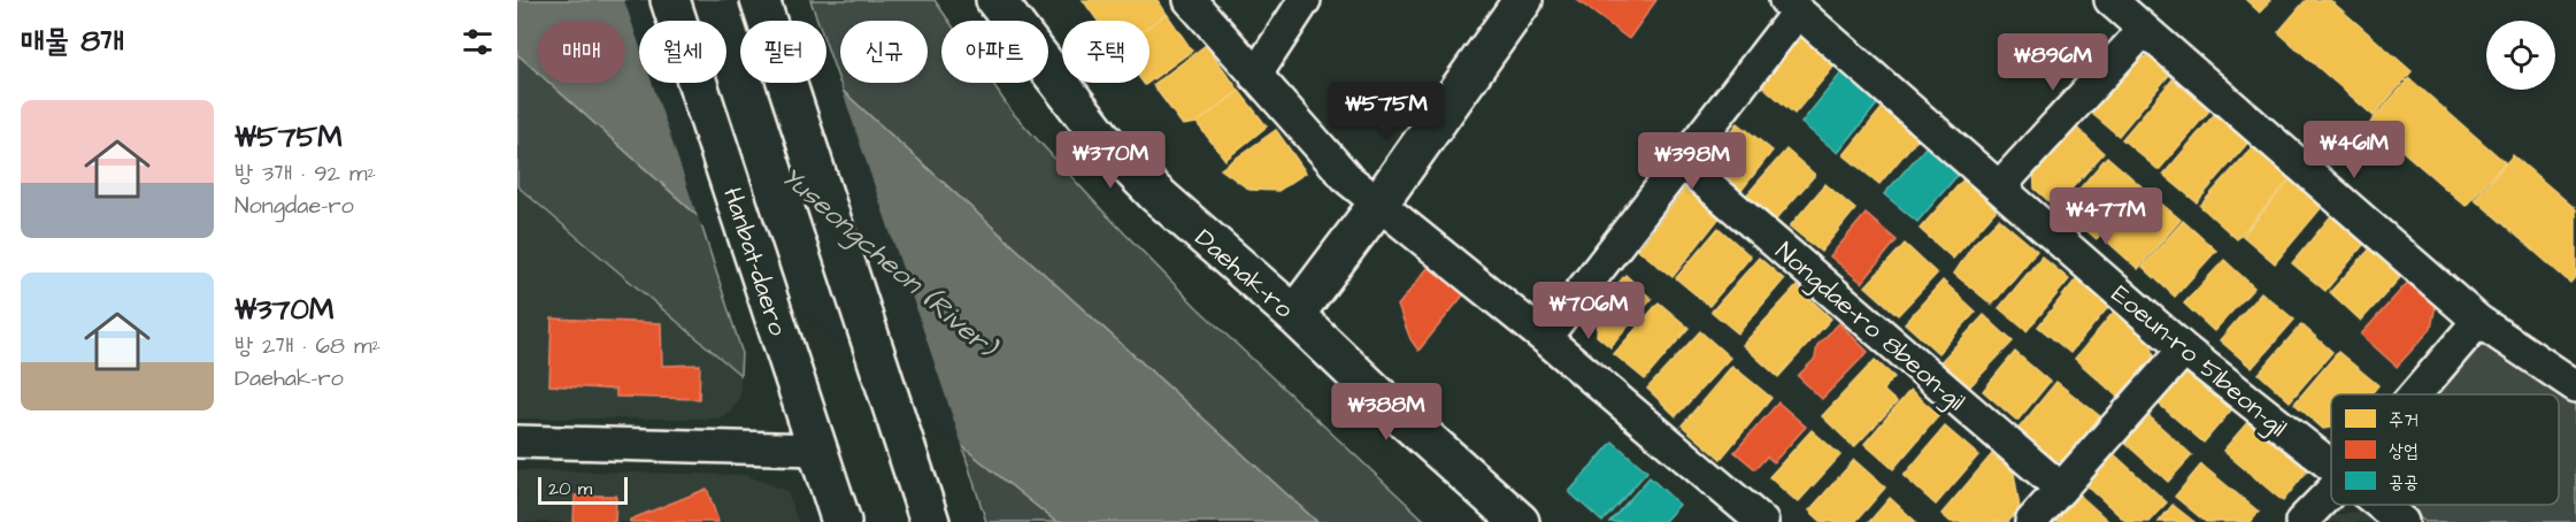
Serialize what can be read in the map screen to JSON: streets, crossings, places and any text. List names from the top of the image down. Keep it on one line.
{"streets":{"main road":["Hanbat-daero","Daehak-ro"],"street":["Nongdae-ro 8beon-gil","Eoeun-ro 51beon-gil"]},"water":["Yuseongcheon (River)"],"legend":["주거","상업","공공"],"scale_bar":"20 m","page":{"heading":"매물 8개","chip":["매매","월세","필터","신규","아파트","주택"],"price":["₩896M","₩575M","₩461M","₩370M","₩398M","₩477M","₩706M","₩388M"],"list":[{"name":"₩575M","note":"방 3개 · 92 m² · Nongdae-ro"},{"name":"₩370M","note":"방 2개 · 68 m² · Daehak-ro"}],"scale":"20 m"}}
